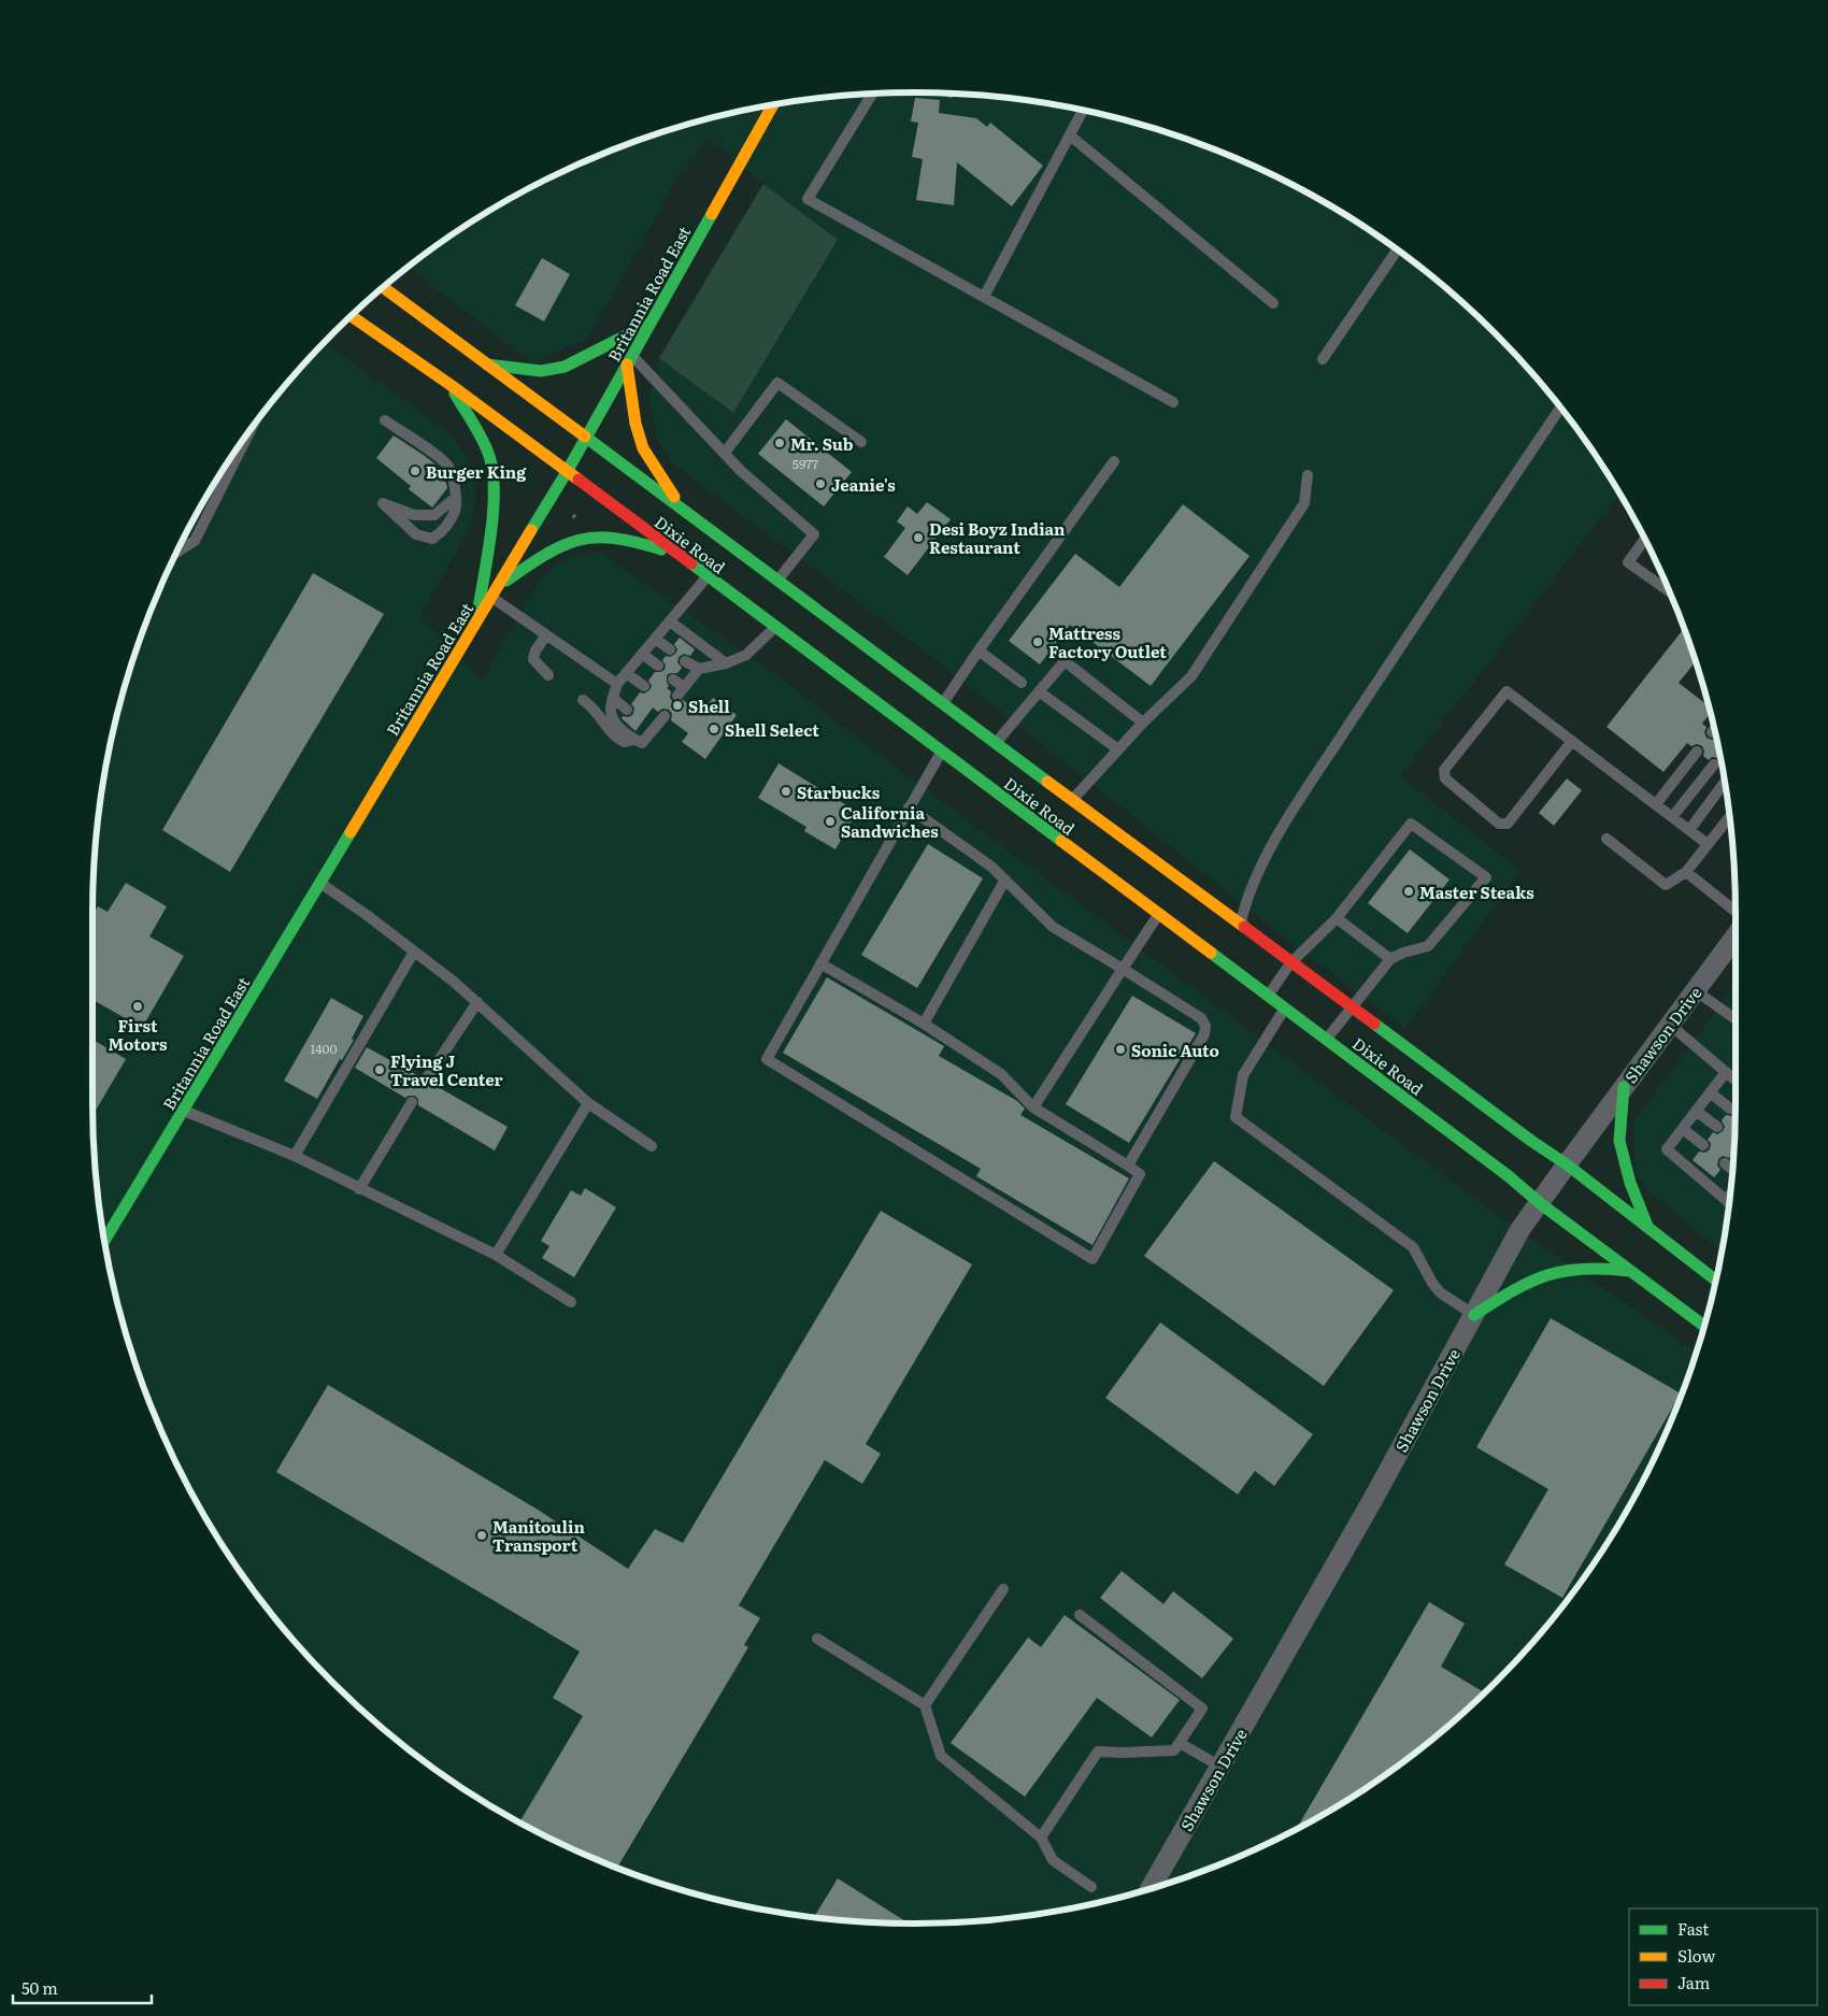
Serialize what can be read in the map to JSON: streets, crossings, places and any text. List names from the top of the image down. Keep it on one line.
{"streets":{"main road":["Britannia Road East","Dixie Road"],"street":["Shawson Drive"]},"crossings":[["Britannia Road East","Dixie Road"],["Dixie Road","Shawson Drive"]],"places":["Mr. Sub","Burger King","Jeanie's","Desi Boyz Indian Restaurant","Mattress Factory Outlet","Shell","Shell Select","Starbucks","California Sandwiches","Master Steaks","First Motors","Sonic Auto","Flying J Travel Center","Manitoulin Transport"],"house_numbers":["5977","1400"],"legend":["Fast","Slow","Jam"],"scale_bar":"50 m"}
